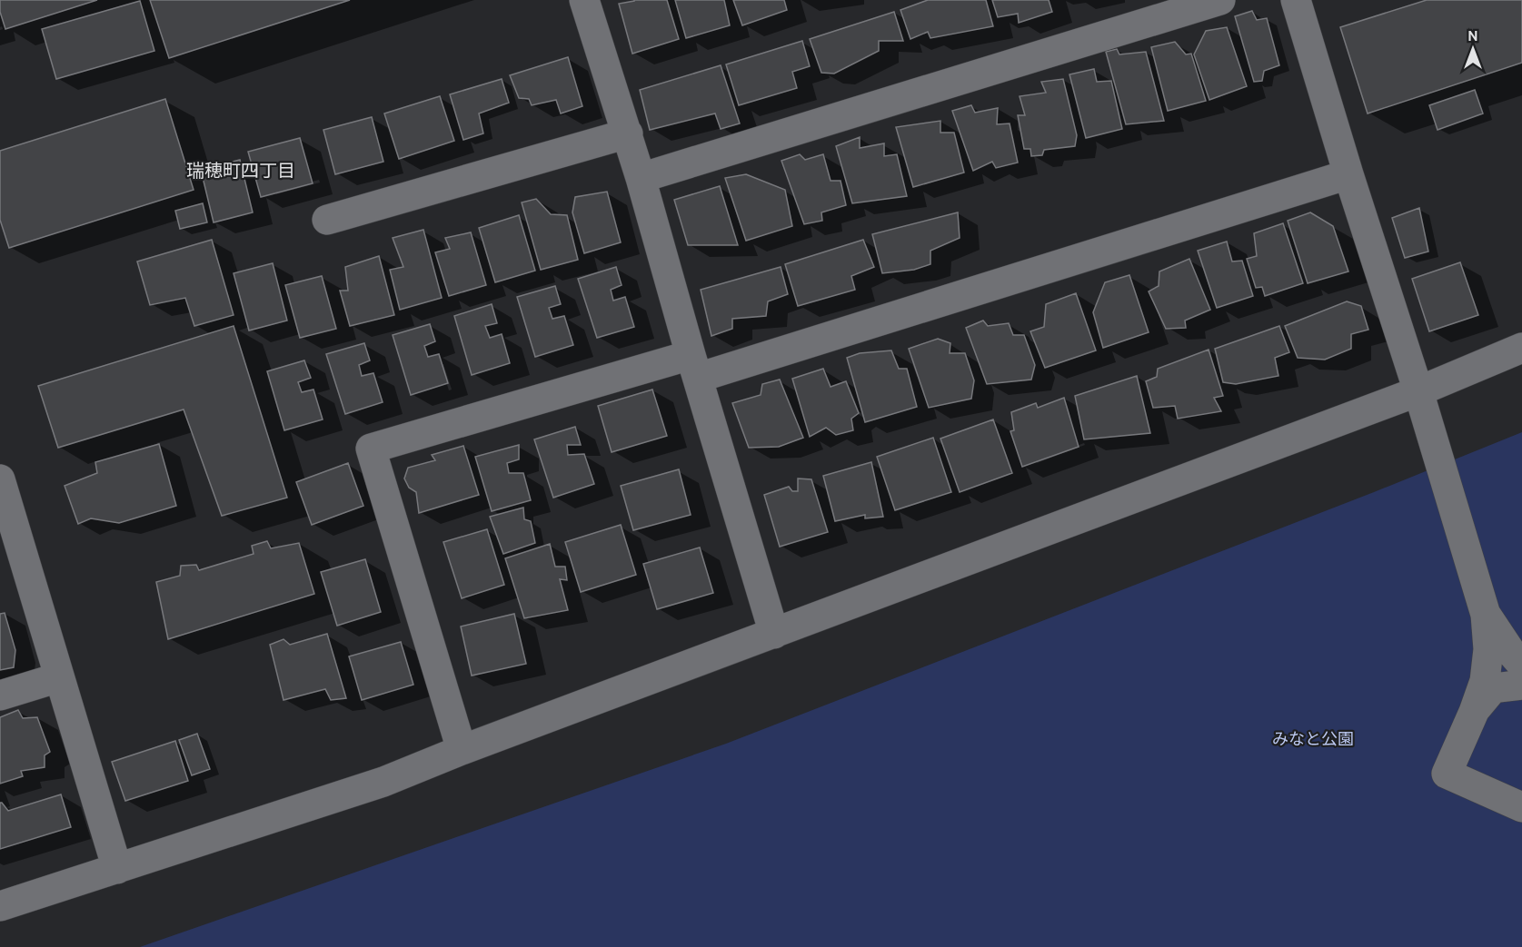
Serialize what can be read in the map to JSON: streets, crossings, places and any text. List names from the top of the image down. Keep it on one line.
{"districts":["瑞穂町四丁目"],"parks":["みなと公園"],"north":"top"}
